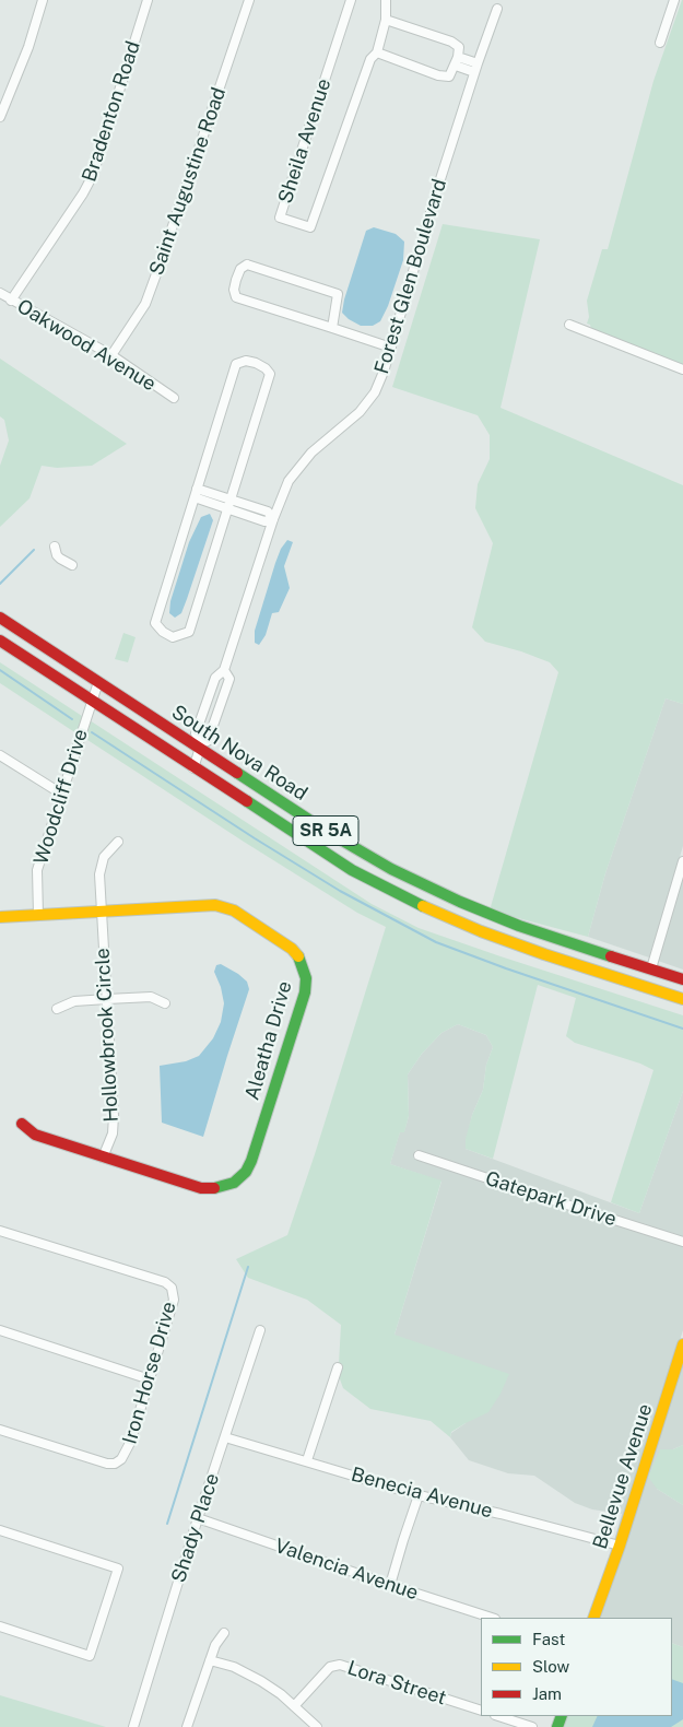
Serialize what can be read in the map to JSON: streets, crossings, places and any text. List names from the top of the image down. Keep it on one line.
{"streets":{"main road":["South Nova Road","SR 5A","Aleatha Drive","Bellevue Avenue"],"street":["Bradenton Road","Sheila Avenue","Saint Augustine Road","Forest Glen Boulevard","Oakwood Avenue","Woodcliff Drive","Hollowbrook Circle","Gatepark Drive","Iron Horse Drive","Benecia Avenue","Shady Place","Valencia Avenue","Lora Street"]},"crossings":[["Bradenton Road","Oakwood Avenue"],["Saint Augustine Road","Oakwood Avenue"],["Forest Glen Boulevard","South Nova Road"],["South Nova Road","Woodcliff Drive"],["Woodcliff Drive","Aleatha Drive"],["Hollowbrook Circle","Aleatha Drive"],["Bellevue Avenue","Benecia Avenue"],["Benecia Avenue","Shady Place"],["Shady Place","Valencia Avenue"]],"legend":["Fast","Slow","Jam"]}
